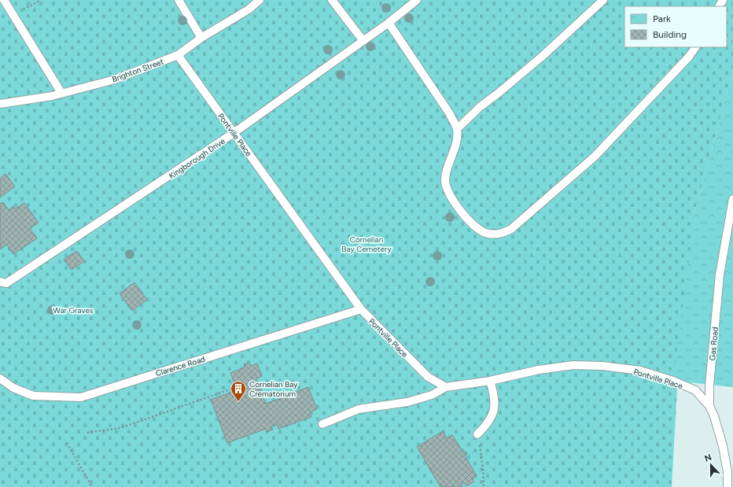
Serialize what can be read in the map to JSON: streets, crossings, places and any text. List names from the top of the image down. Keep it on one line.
{"streets":{"lane":["Brighton Street","Pontville Place","Kingborough Drive","Gas Road","Clarence Road"]},"crossings":[["Brighton Street","Pontville Place"],["Pontville Place","Kingborough Drive"],["Pontville Place","Gas Road"],["Pontville Place","Clarence Road"]],"parks":["Cornelian Bay Cemetery","War Graves"],"places":{"building":["Cornelian Bay Crematorium"]},"legend":["Park","Building"],"north":"top"}
